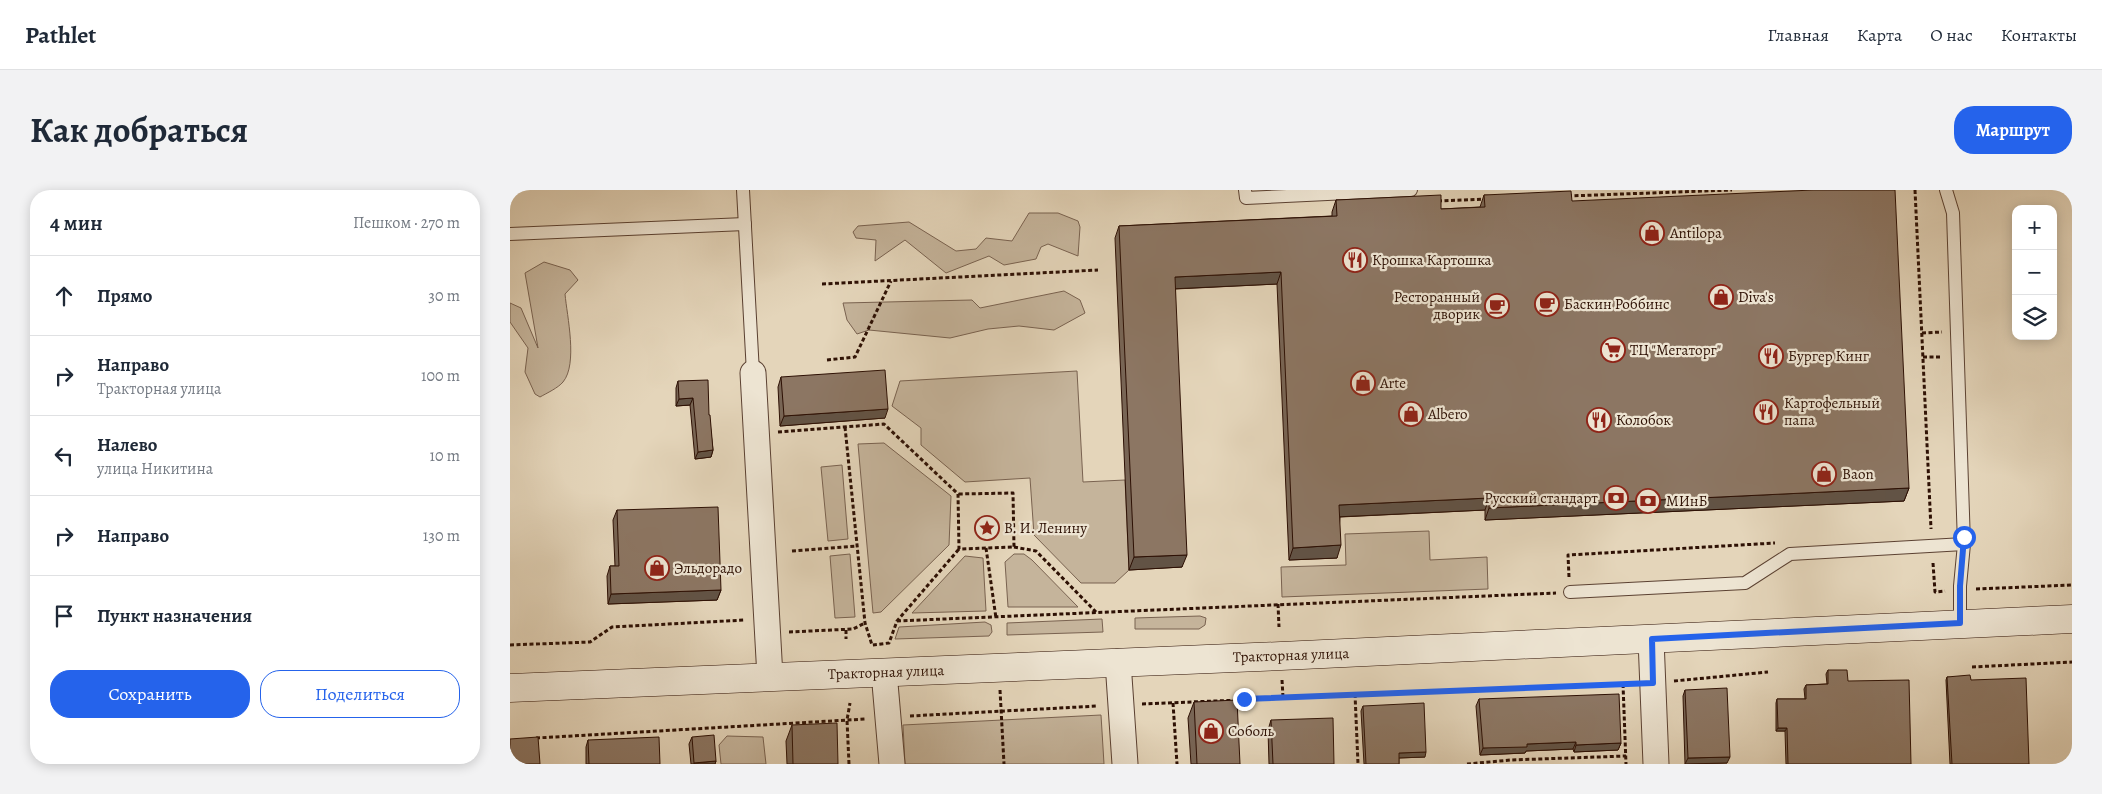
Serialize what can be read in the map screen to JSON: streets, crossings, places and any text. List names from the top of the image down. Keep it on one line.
{"streets":{"main road":["Тракторная улица"]},"places":{"shop":["Antilopa","Diva's","Arte","Albero","Baon","Эльдорадо","Соболь"],"restaurant":["Крошка Картошка","Бургер Кинг","Картофельный папа","Колобок"],"cafe":["Баскин Роббинс","Ресторанный дворик"],"supermarket":["ТЦ \"Мегаторг\""],"bank":["Русский стандарт","МИнБ"],"place":["В. И. Ленину"]},"page":{"header":"Pathlet","nav":["Главная","Карта","О нас","Контакты"],"title":"Как добраться","buttons":["Маршрут",["Сохранить","Поделиться"]],"heading":["4 мин","Пешком · 270 m"],"map_buttons":["+","−"],"list":[["Прямо","30 m"],["Направо","Тракторная улица","100 m"],["Налево","улица Никитина","10 m"],["Направо","130 m"],"Пункт назначения"]}}
